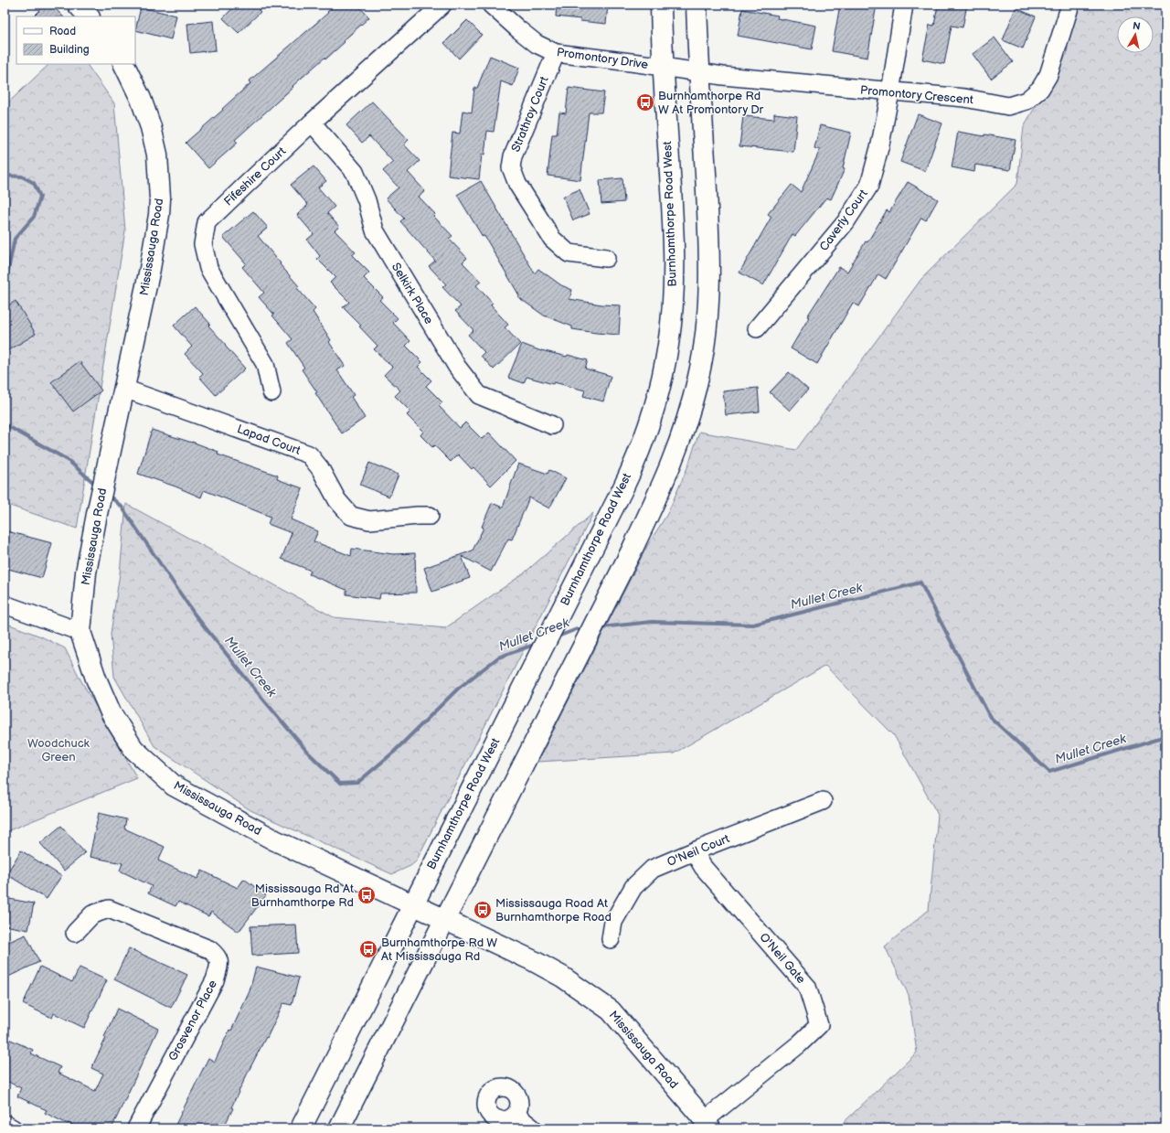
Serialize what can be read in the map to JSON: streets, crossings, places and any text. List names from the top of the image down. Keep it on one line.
{"streets":{"main road":["Burnhamthorpe Road West","Mississauga Road"],"street":["Promontory Drive","Promontory Crescent","Strathroy Court","Fifeshire Court","Caverly Court","Selkirk Place","Lapad Court","O'Neil Court","O'Neil Gate","Grosvenor Place"]},"crossings":[["Promontory Drive","Promontory Crescent"],["Promontory Drive","Strathroy Court"],["Promontory Drive","Burnhamthorpe Road West"],["Promontory Crescent","Caverly Court"],["Fifeshire Court","Selkirk Place"],["Burnhamthorpe Road West","Mississauga Road"],["Mississauga Road","Lapad Court"],["Mississauga Road","O'Neil Gate"],["O'Neil Court","O'Neil Gate"]],"water":["Mullet Creek"],"parks":["Woodchuck Green"],"places":{"bus stop":["Burnhamthorpe Rd W At Promontory Dr","Mississauga Rd At Burnhamthorpe Rd","Mississauga Road At Burnhamthorpe Road","Burnhamthorpe Rd W At Mississauga Rd"]},"legend":["Road","Building"],"north":"top"}
